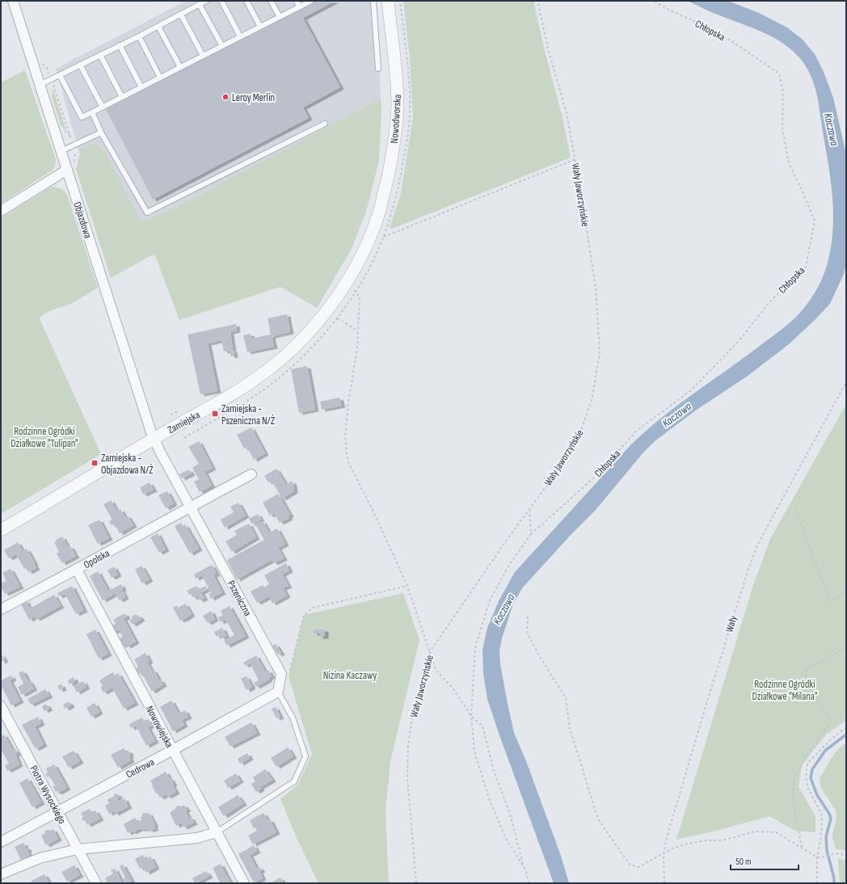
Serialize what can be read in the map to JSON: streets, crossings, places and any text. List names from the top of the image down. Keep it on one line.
{"streets":{"street":["Nowodworska","Objazdowa","Zamiejska","Opolska","Pszeniczna","Nowowiejska","Cedrowa","Piotra Wysockiego"],"path":["Chłopska","Wały Jaworzyńskie","Wały"]},"crossings":[["Nowodworska","Zamiejska"],["Objazdowa","Zamiejska"],["Objazdowa","Pszeniczna"],["Zamiejska","Pszeniczna"],["Opolska","Pszeniczna"],["Opolska","Nowowiejska"],["Nowowiejska","Cedrowa"],["Cedrowa","Piotra Wysockiego"]],"water":["Kaczawa"],"parks":["Rodzinne Ogródki Działkowe \"Tulipan\"","Nizina Kaczawy","Rodzinne Ogródki Działkowe \"Milana\""],"places":{"other":["Leroy Merlin"],"transit":["Zamiejska - Pszeniczna N/Ż","Zamiejska - Objazdowa N/Ż"]},"scale_bar":"50 m"}
